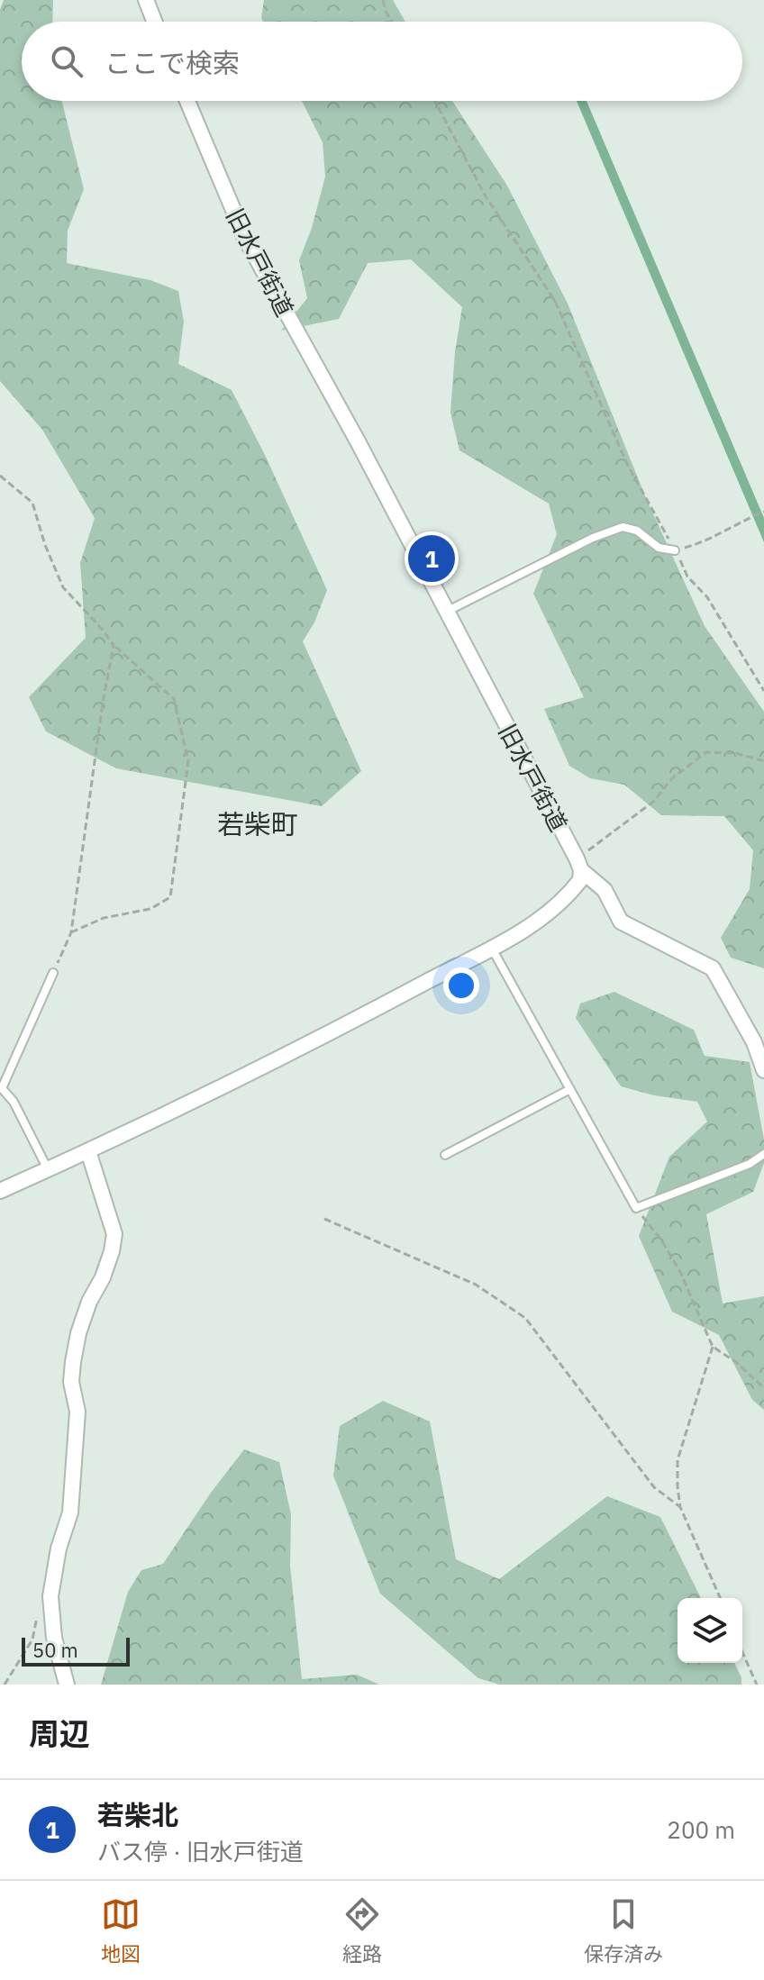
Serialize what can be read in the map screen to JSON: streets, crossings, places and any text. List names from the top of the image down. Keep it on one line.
{"streets":{"street":["旧水戸街道"]},"districts":["若柴町"],"scale_bar":"50 m","page":{"search":"ここで検索","pins":"1","scale":"50 m","heading":"周辺","list":[{"mark":"1","name":"若柴北","note":"バス停 · 旧水戸街道","value":"200 m"}],"nav":["地図","経路","保存済み"]}}
